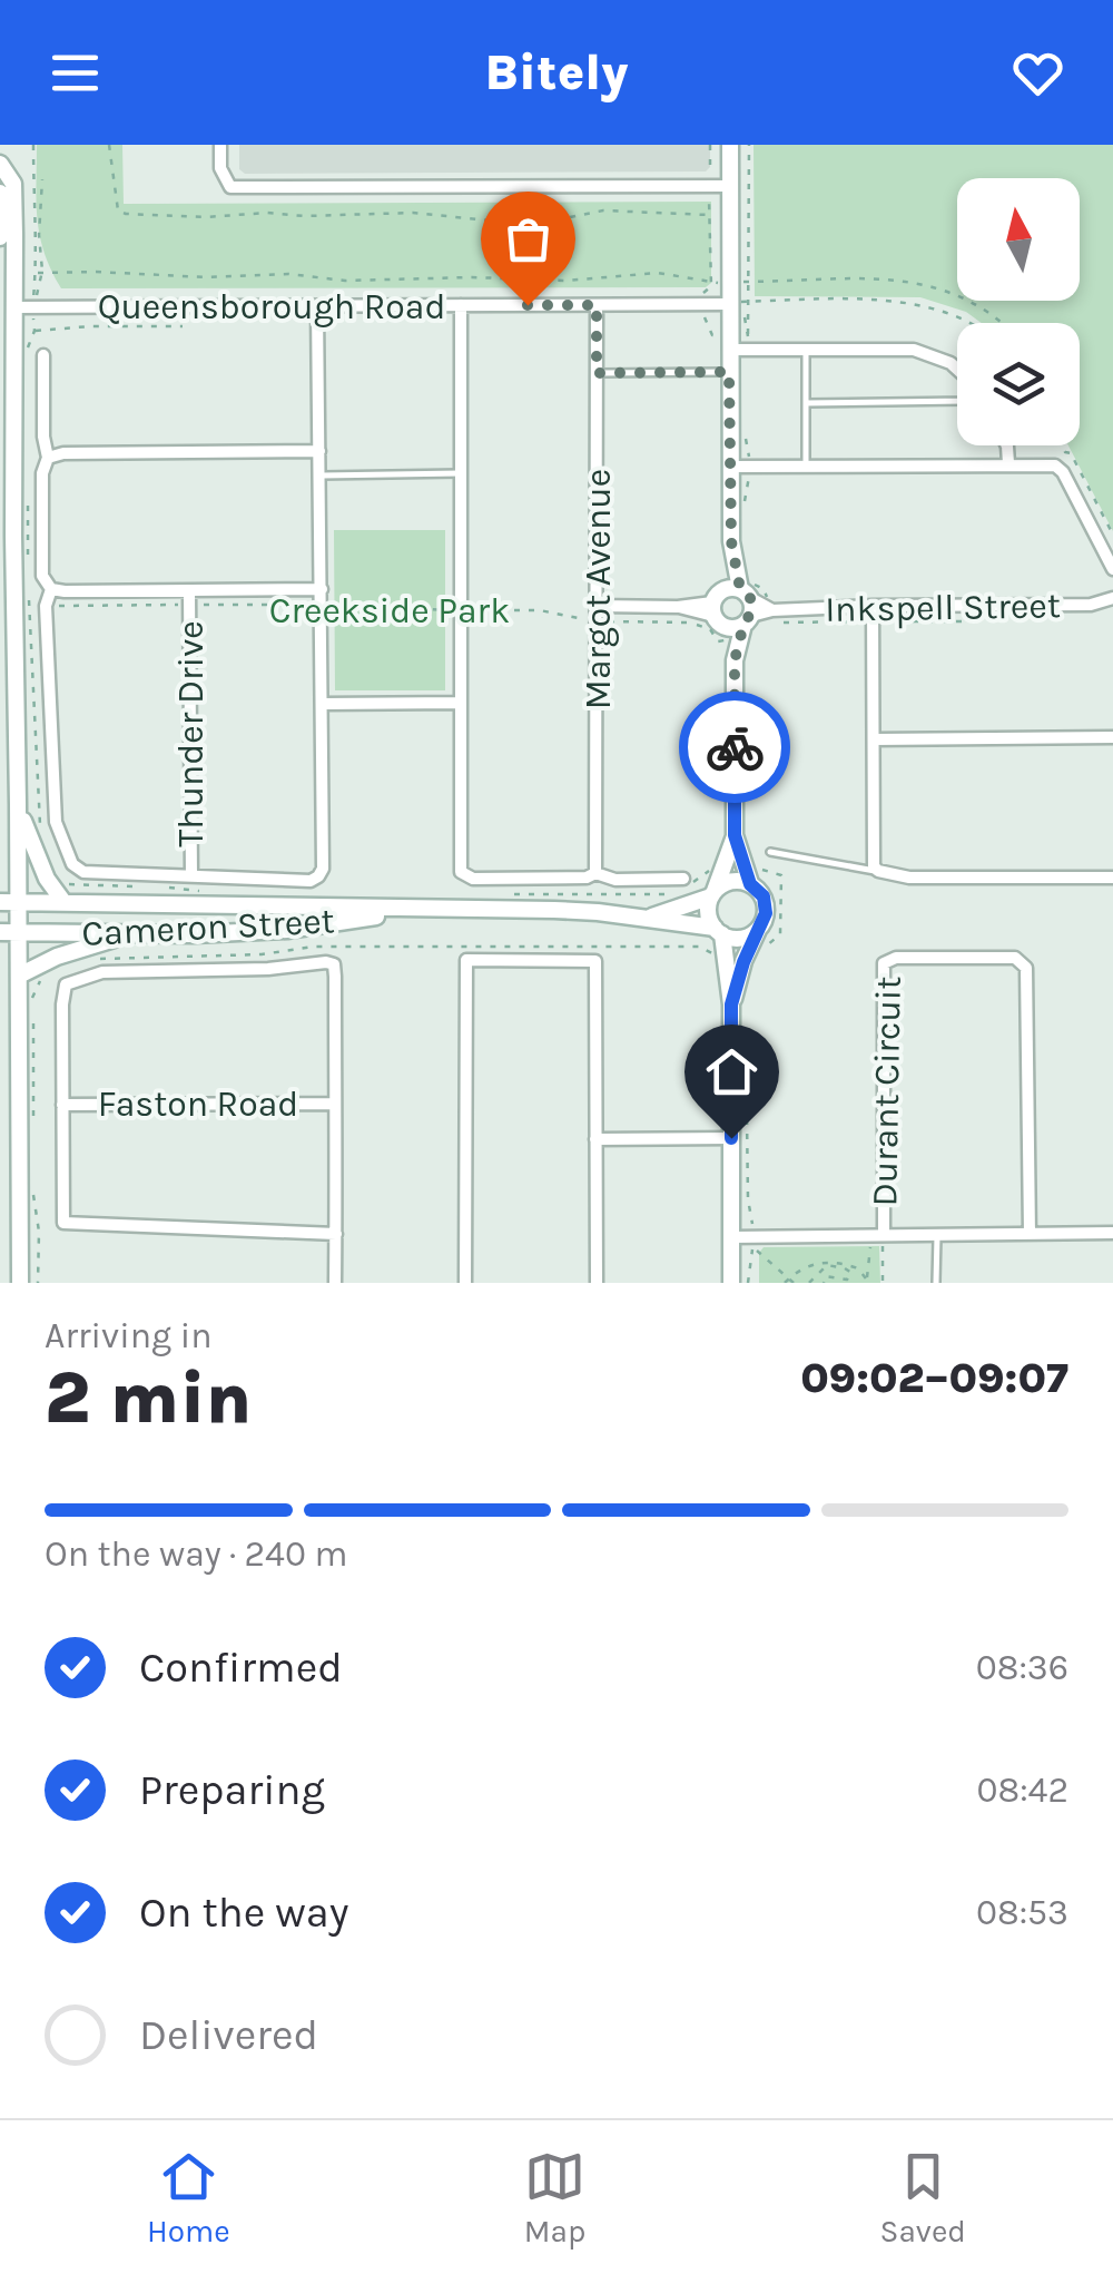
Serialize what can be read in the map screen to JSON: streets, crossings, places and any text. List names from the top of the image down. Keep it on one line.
{"streets":{"street":["Queensborough Road","Margot Avenue","Inkspell Street","Thunder Drive","Cameron Street","Durant Circuit","Faston Road"]},"crossings":[["Queensborough Road","Margot Avenue"]],"parks":["Creekside Park"],"north":"top","page":{"header":"Bitely","heading":["2 min","Arriving in","09:02–09:07"],"bar":"On the way · 240 m","list":[["Confirmed","08:36"],["Preparing","08:42"],["On the way","08:53"],"Delivered"],"tabs":["Home","Map","Saved"]}}
